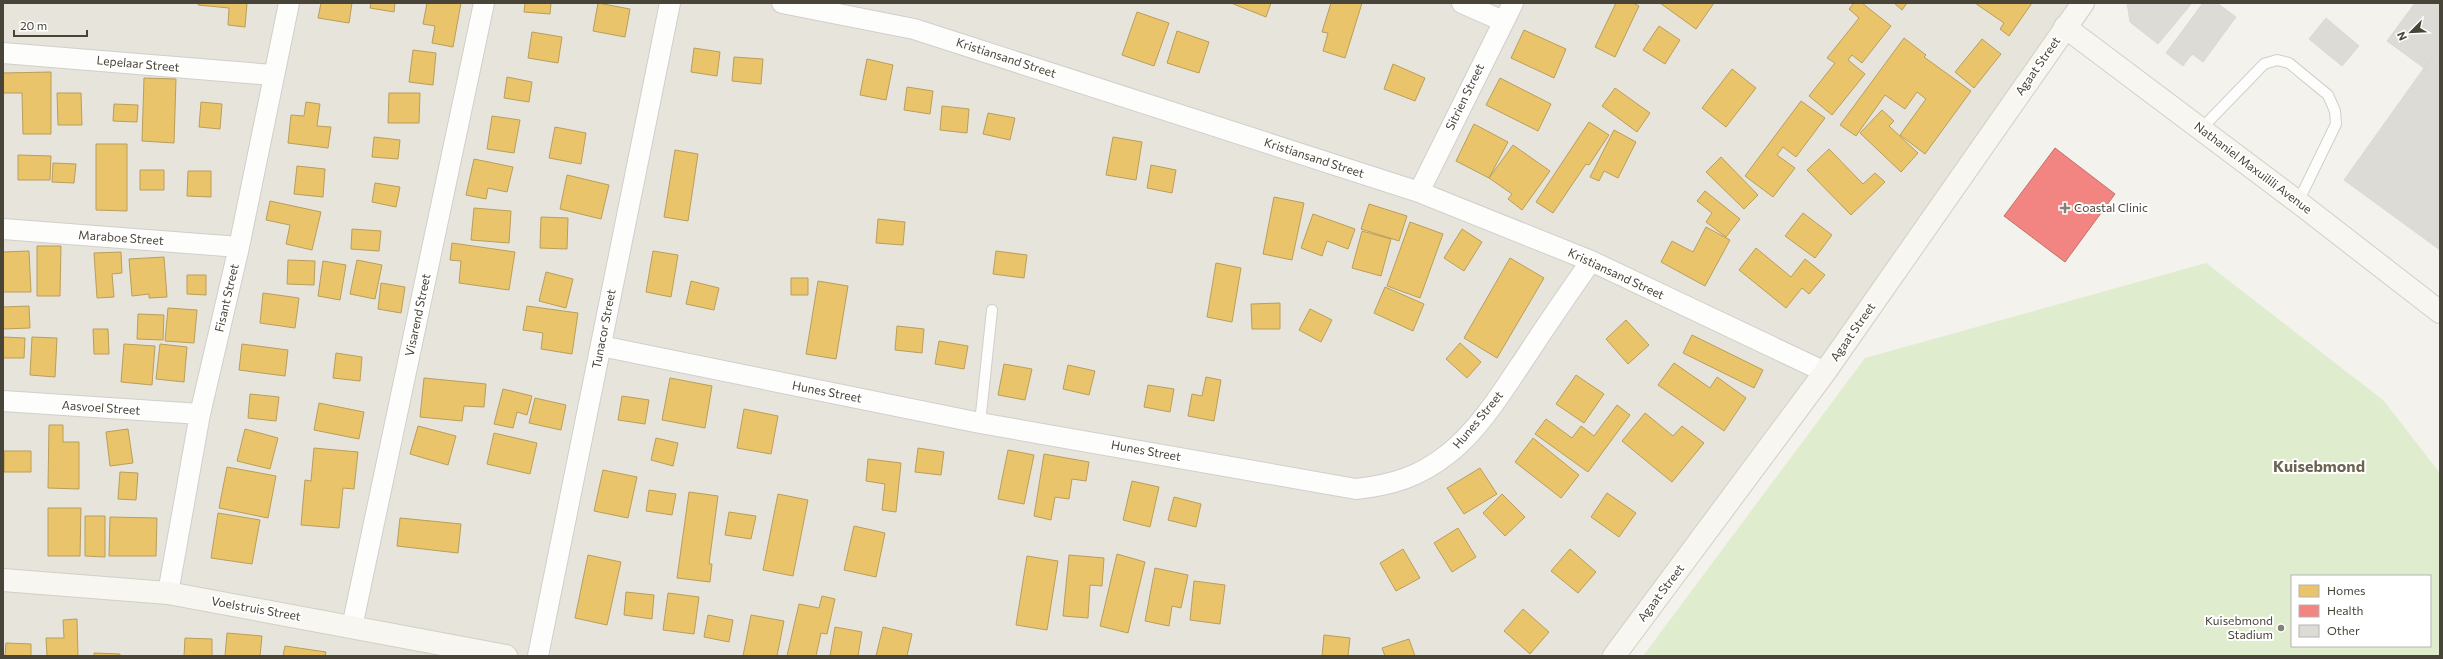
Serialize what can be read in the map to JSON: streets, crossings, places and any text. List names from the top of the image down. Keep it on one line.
{"streets":{"street":["Kristiansand Street","Lepelaar Street","Agaat Street","Sitrien Street","Nathaniel Maxuilili Avenue","Maraboe Street","Fisant Street","Visarend Street","Tunacor Street","Hunes Street","Aasvoel Street","Voelstruis Street"]},"crossings":[["Kristiansand Street","Agaat Street"],["Kristiansand Street","Sitrien Street"],["Kristiansand Street","Hunes Street"],["Lepelaar Street","Fisant Street"],["Agaat Street","Nathaniel Maxuilili Avenue"],["Maraboe Street","Fisant Street"],["Fisant Street","Aasvoel Street"],["Fisant Street","Voelstruis Street"],["Visarend Street","Voelstruis Street"],["Tunacor Street","Hunes Street"]],"districts":["Kuisebmond"],"places":{"health":["Coastal Clinic"],"other":["Kuisebmond Stadium"]},"legend":["Homes","Health","Other"],"scale_bar":"20 m","north":"bottom left"}
